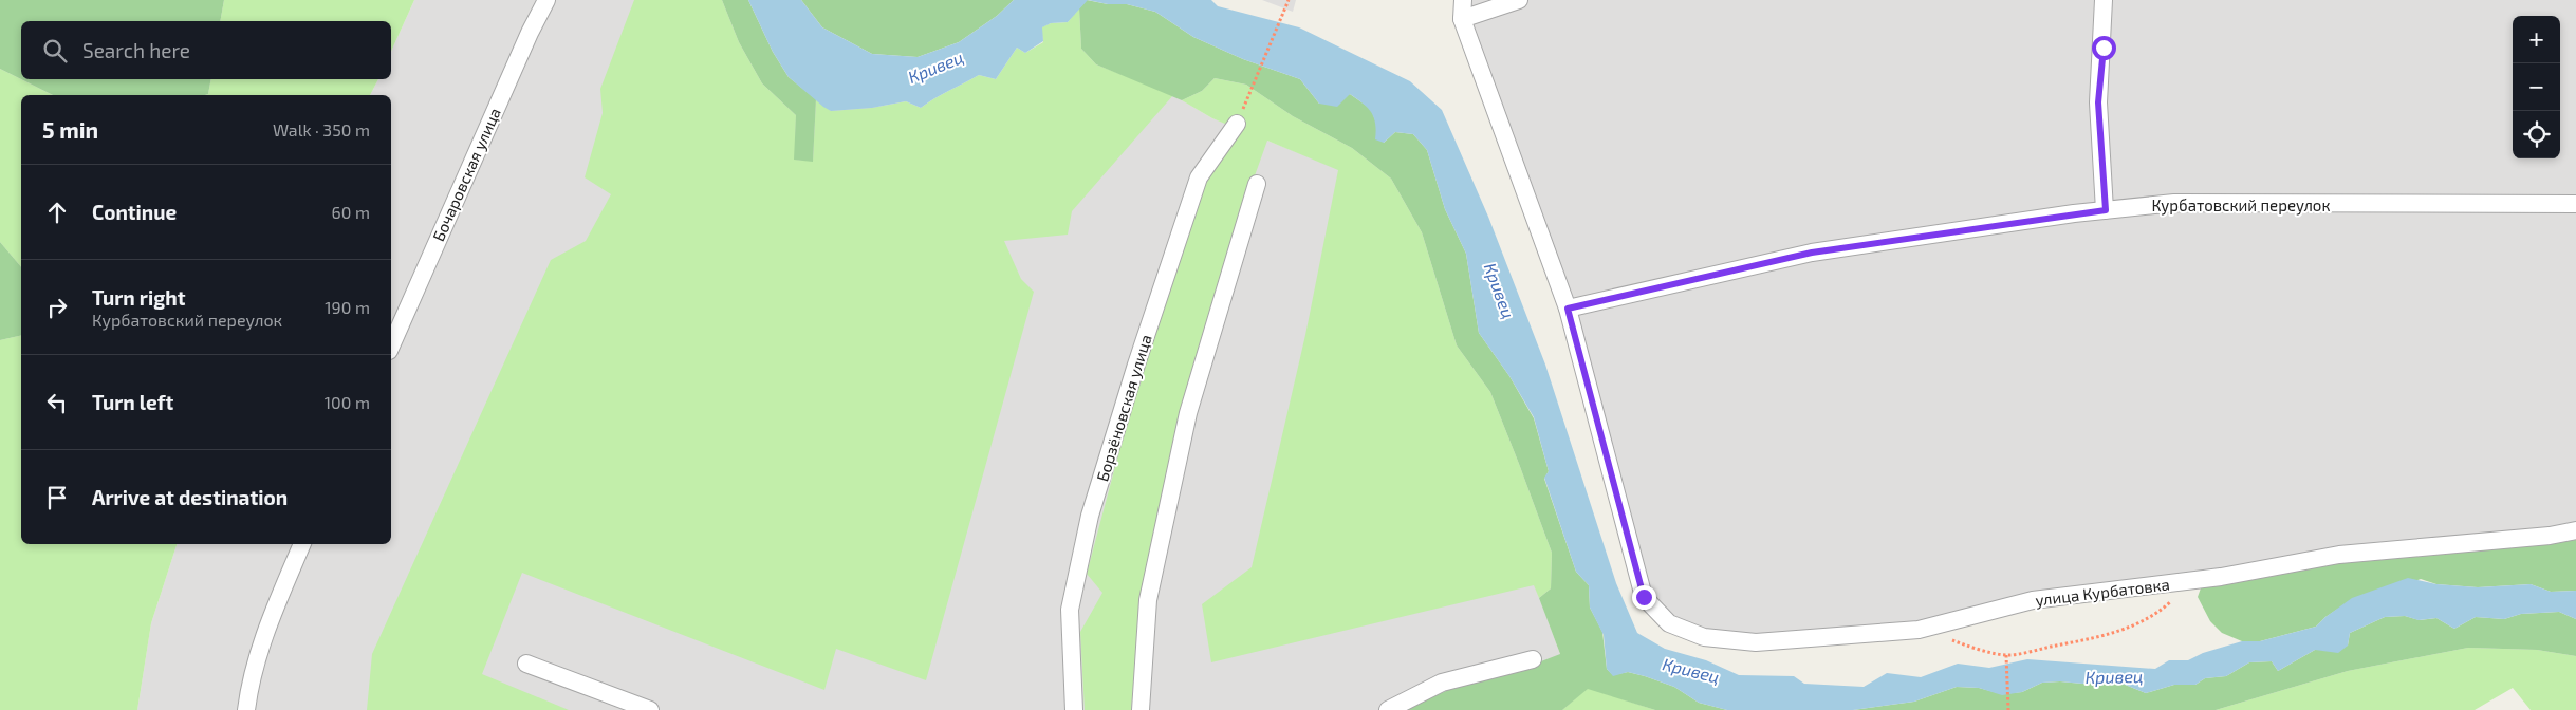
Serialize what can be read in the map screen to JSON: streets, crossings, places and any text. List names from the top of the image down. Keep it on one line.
{"streets":{"street":["Бочаровская улица","Курбатовский переулок","Борзёновская улица","улица Курбатовка"]},"crossings":[["Курбатовский переулок","улица Курбатовка"]],"water":["Кривец"],"page":{"map_buttons":["+","−"],"search":"Search here","heading":["5 min","Walk · 350 m"],"list":[["Continue","60 m"],["Turn right","Курбатовский переулок","190 m"],["Turn left","100 m"],"Arrive at destination"]}}
